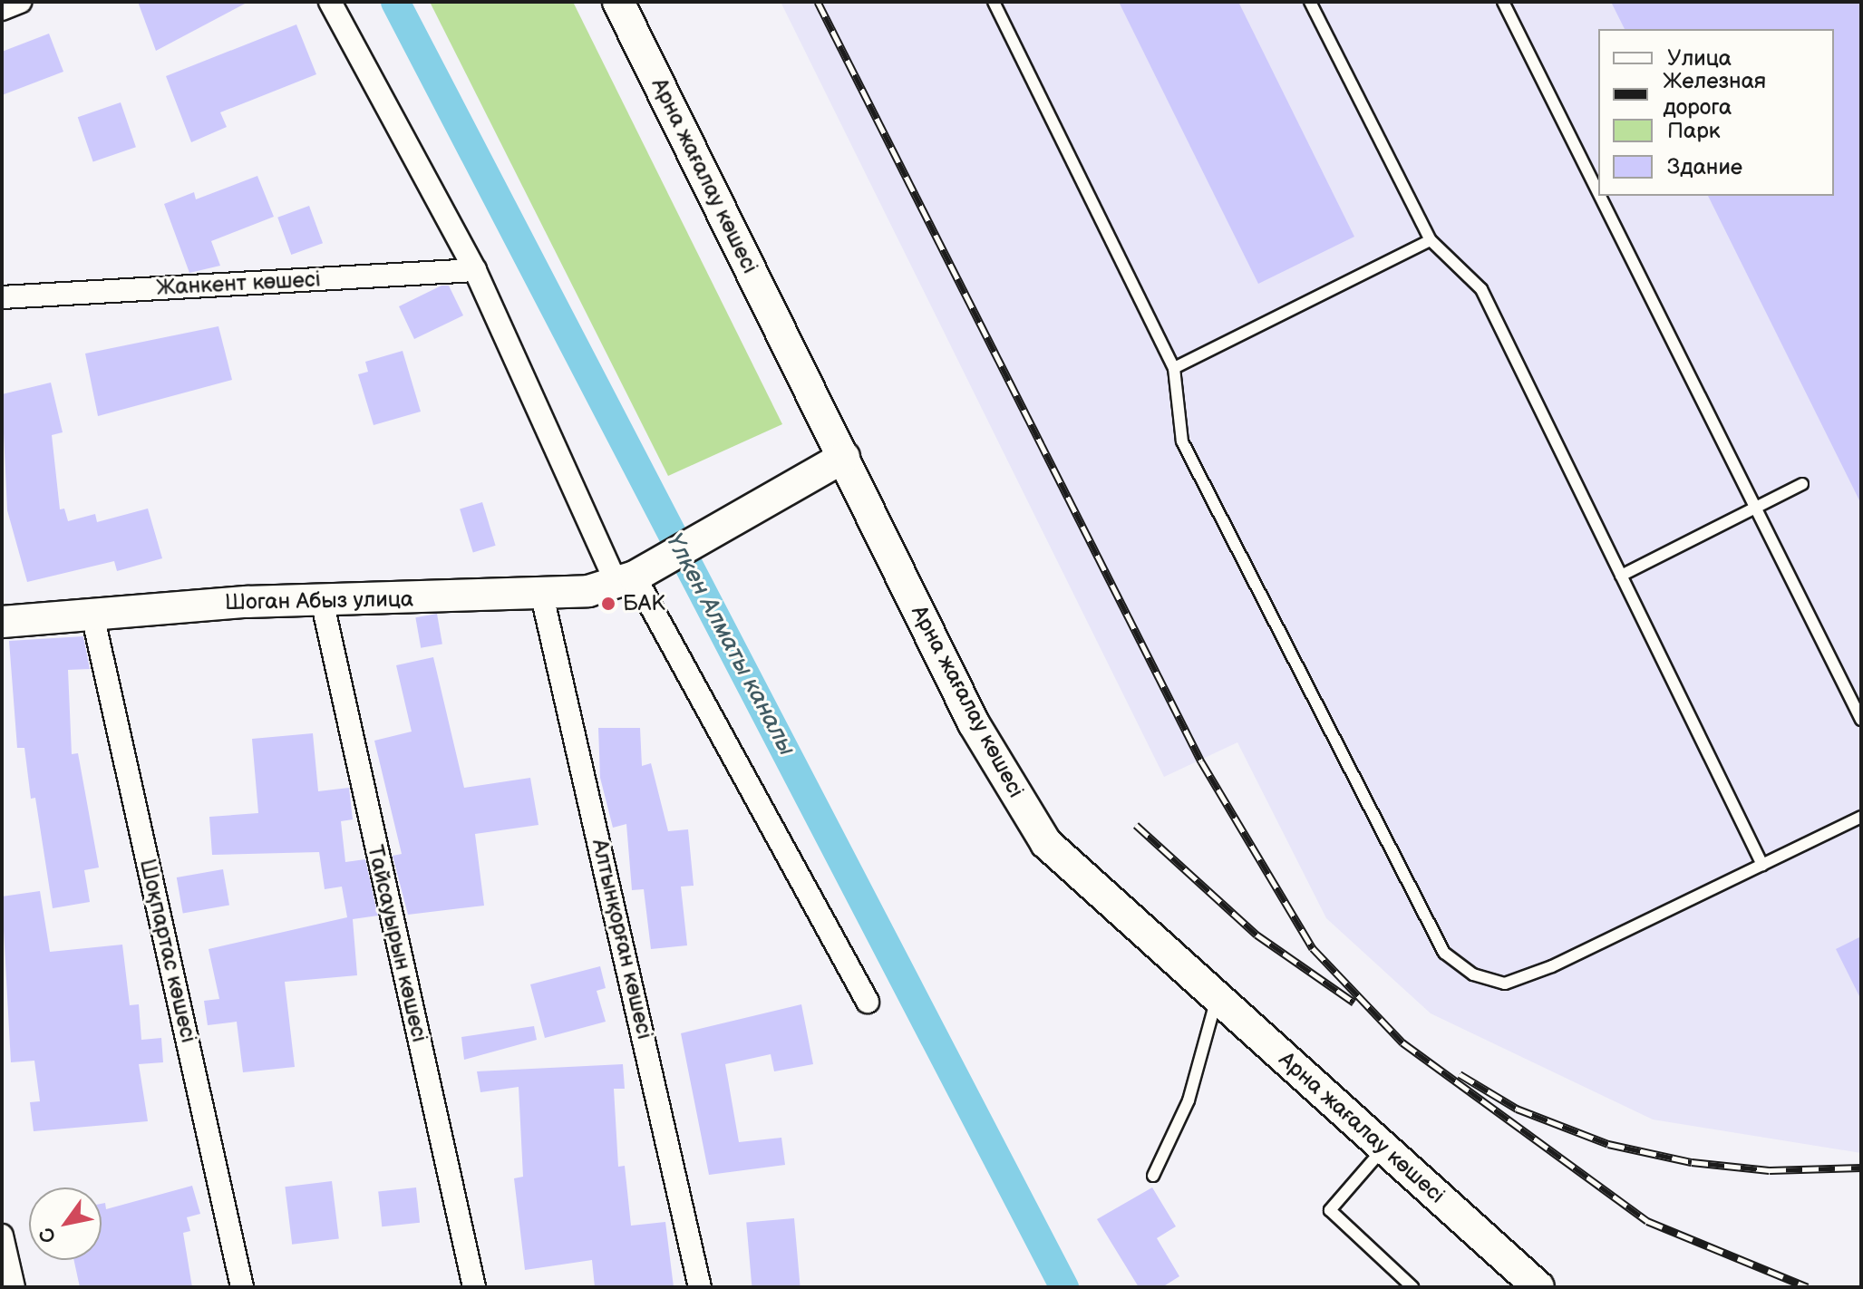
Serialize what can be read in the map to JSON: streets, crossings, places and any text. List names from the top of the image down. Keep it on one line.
{"streets":{"street":["Арна жағалау көшесі","Жанкент көшесі","Шоган Абыз улица","Алтынқорған көшесі","Тайсауырын көшесі","Шоқпартас көшесі"]},"crossings":[["Арна жағалау көшесі","Шоган Абыз улица"],["Шоган Абыз улица","Алтынқорған көшесі"],["Шоган Абыз улица","Тайсауырын көшесі"],["Шоган Абыз улица","Шоқпартас көшесі"]],"water":["Үлкен Алматы каналы"],"places":["БАК"],"legend":["Улица","Железная дорога","Парк","Здание"],"north":"bottom left"}
